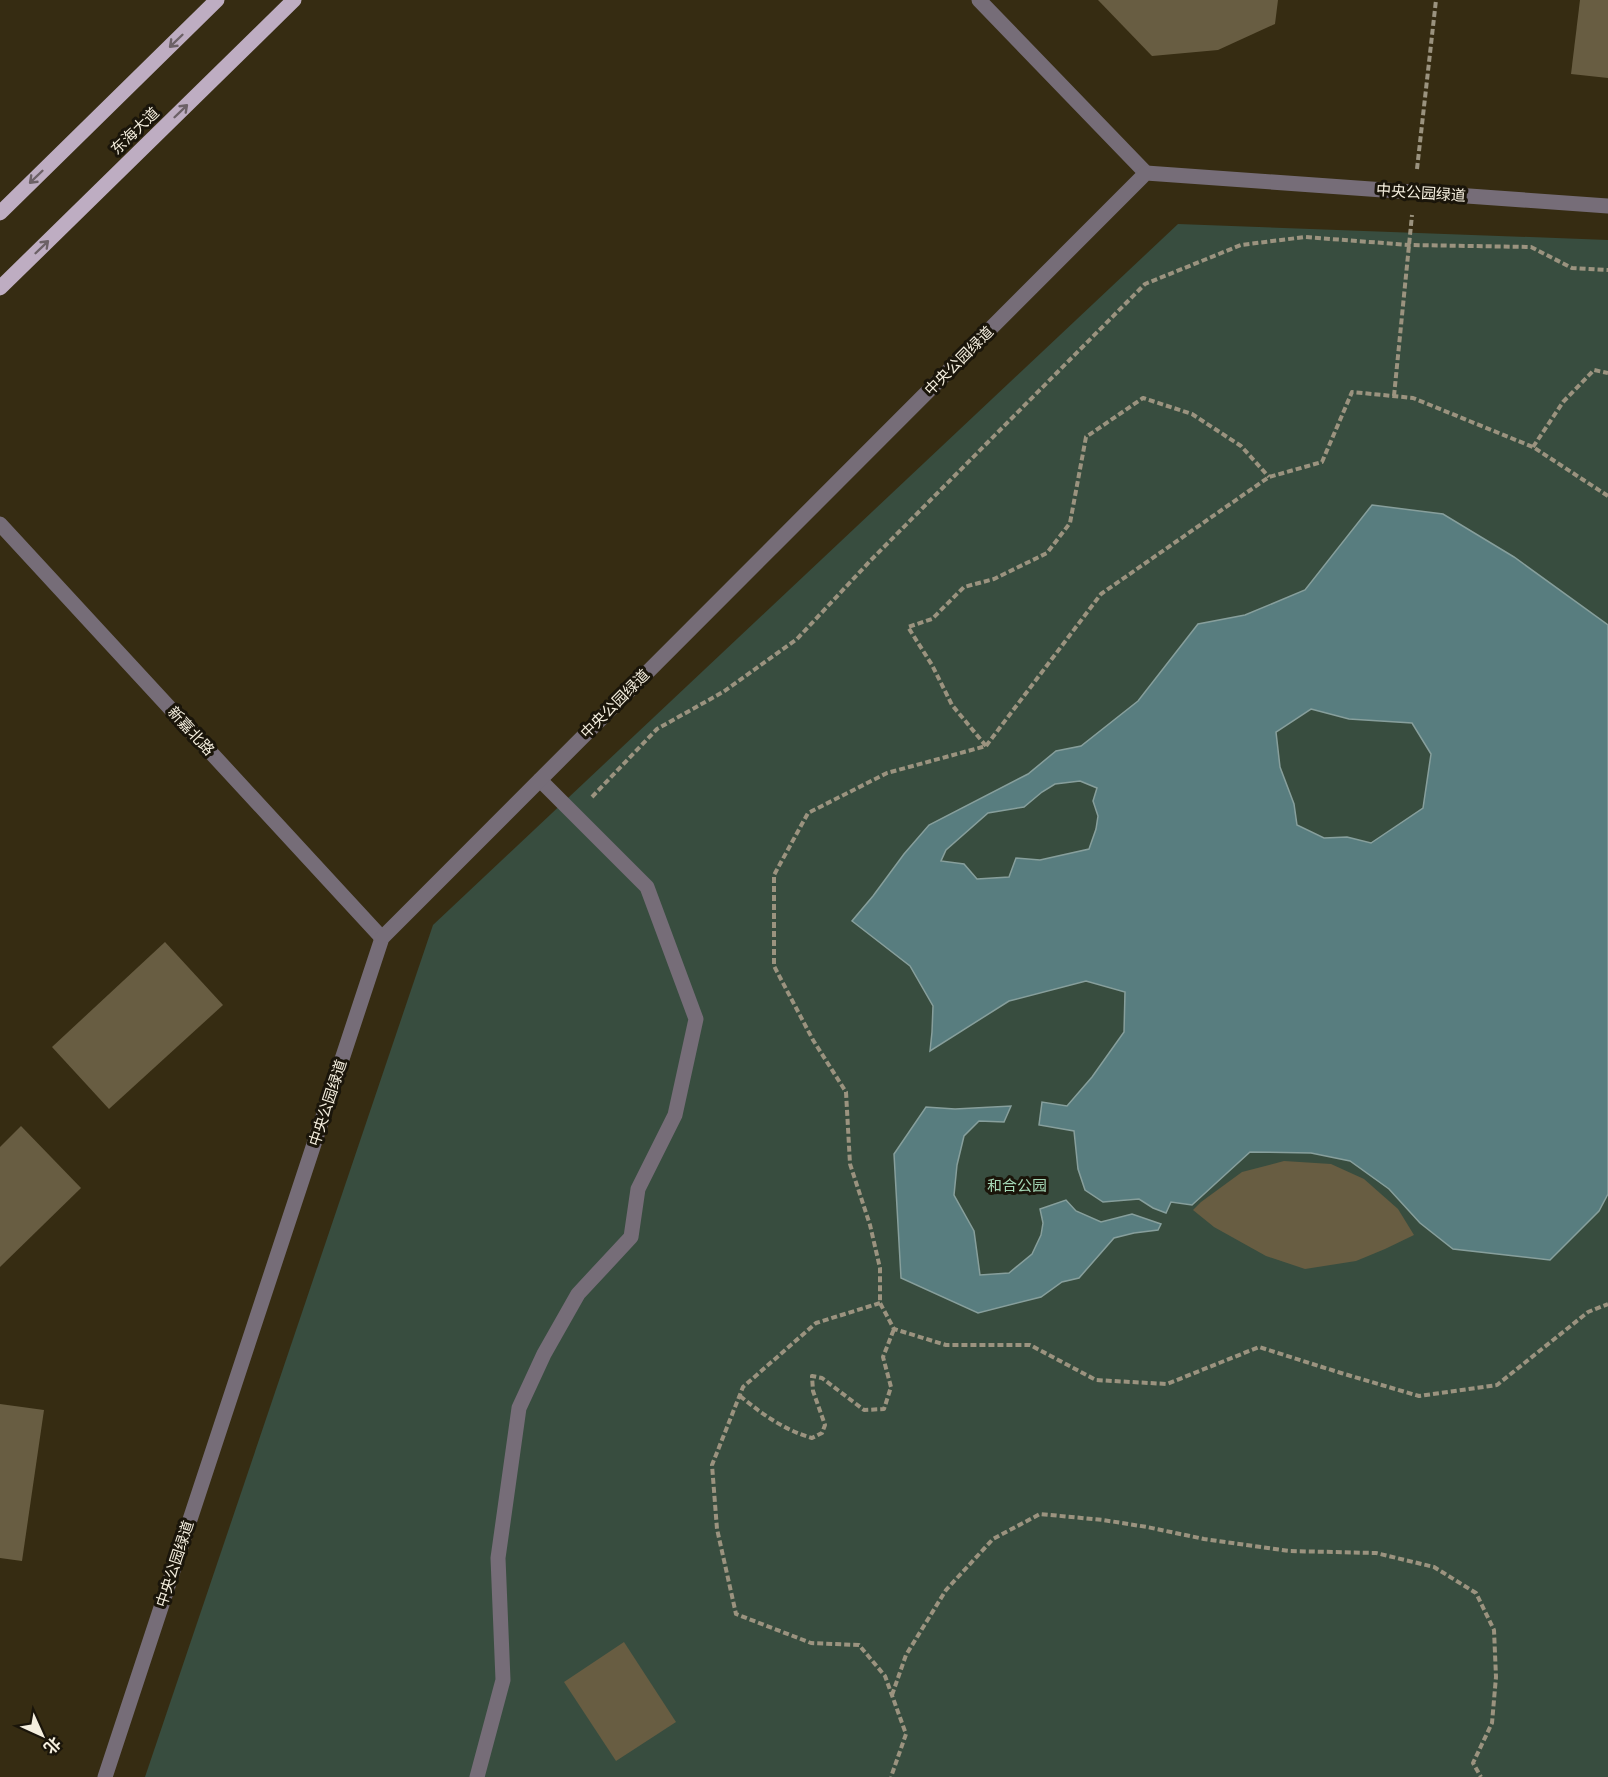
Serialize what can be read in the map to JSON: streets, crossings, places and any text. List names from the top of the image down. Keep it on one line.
{"streets":{"main road":["东海大道"],"street":["中央公园绿道","新嘉北路"]},"crossings":[["中央公园绿道","新嘉北路"]],"parks":["和合公园"],"north":"bottom right"}
